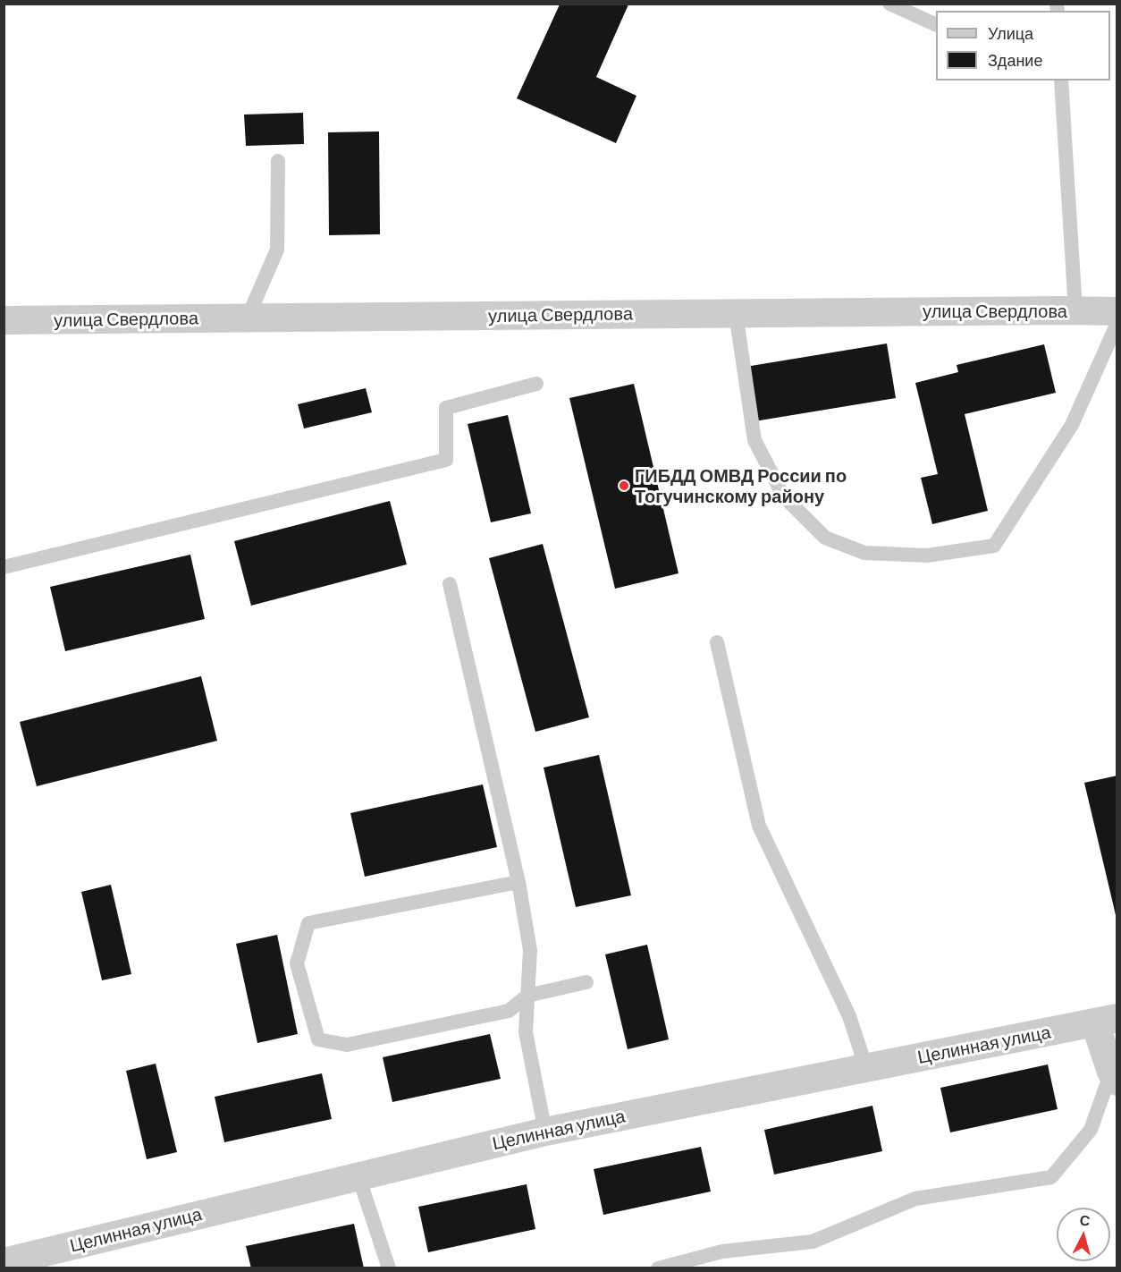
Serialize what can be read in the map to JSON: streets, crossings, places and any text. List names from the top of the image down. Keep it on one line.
{"streets":{"street":["улица Свердлова","Целинная улица"]},"places":["ГИБДД ОМВД России по Тогучинскому району"],"legend":["Улица","Здание"],"north":"top"}
